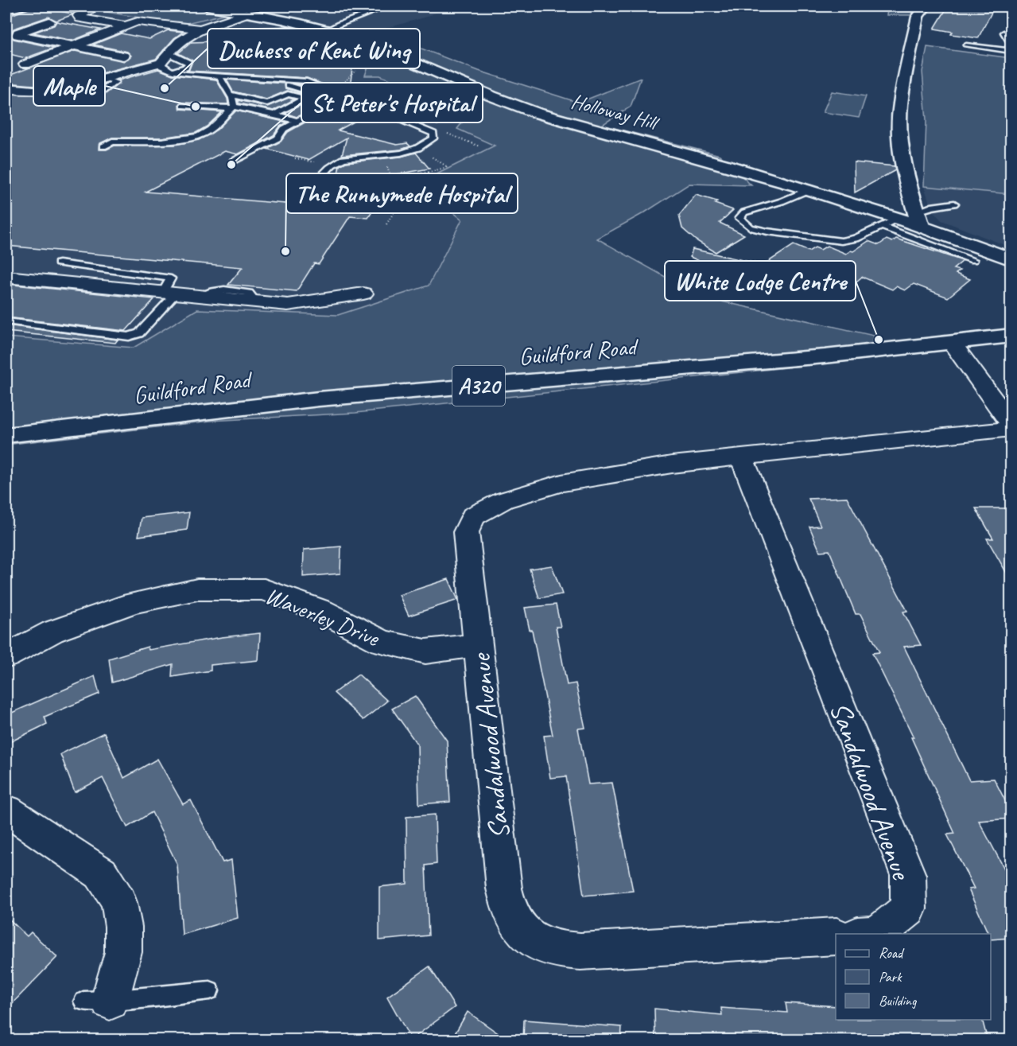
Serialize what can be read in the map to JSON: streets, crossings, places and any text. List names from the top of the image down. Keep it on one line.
{"streets":{"main road":["Holloway Hill","Guildford Road","A320"],"street":["Waverley Drive","Sandalwood Avenue"]},"crossings":[["Waverley Drive","Sandalwood Avenue"]],"places":["Duchess of Kent Wing","Maple","St Peter's Hospital","The Runnymede Hospital","White Lodge Centre"],"legend":["Road","Park","Building"]}
